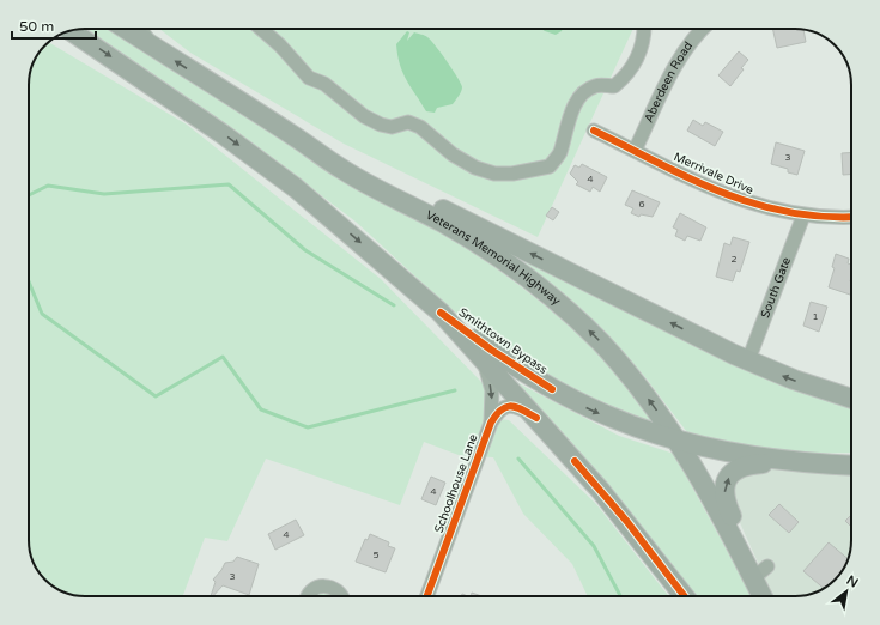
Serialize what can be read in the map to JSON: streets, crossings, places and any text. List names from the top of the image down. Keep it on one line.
{"streets":{"highway":["Veterans Memorial Highway","Smithtown Bypass"],"street":["Aberdeen Road","Merrivale Drive","South Gate","Schoolhouse Lane"]},"crossings":[["Aberdeen Road","Merrivale Drive"],["Merrivale Drive","South Gate"],["Veterans Memorial Highway","Smithtown Bypass"]],"house_numbers":["3","4","6","2","1","4","4","5","3"],"scale_bar":"50 m","north":"top right"}
